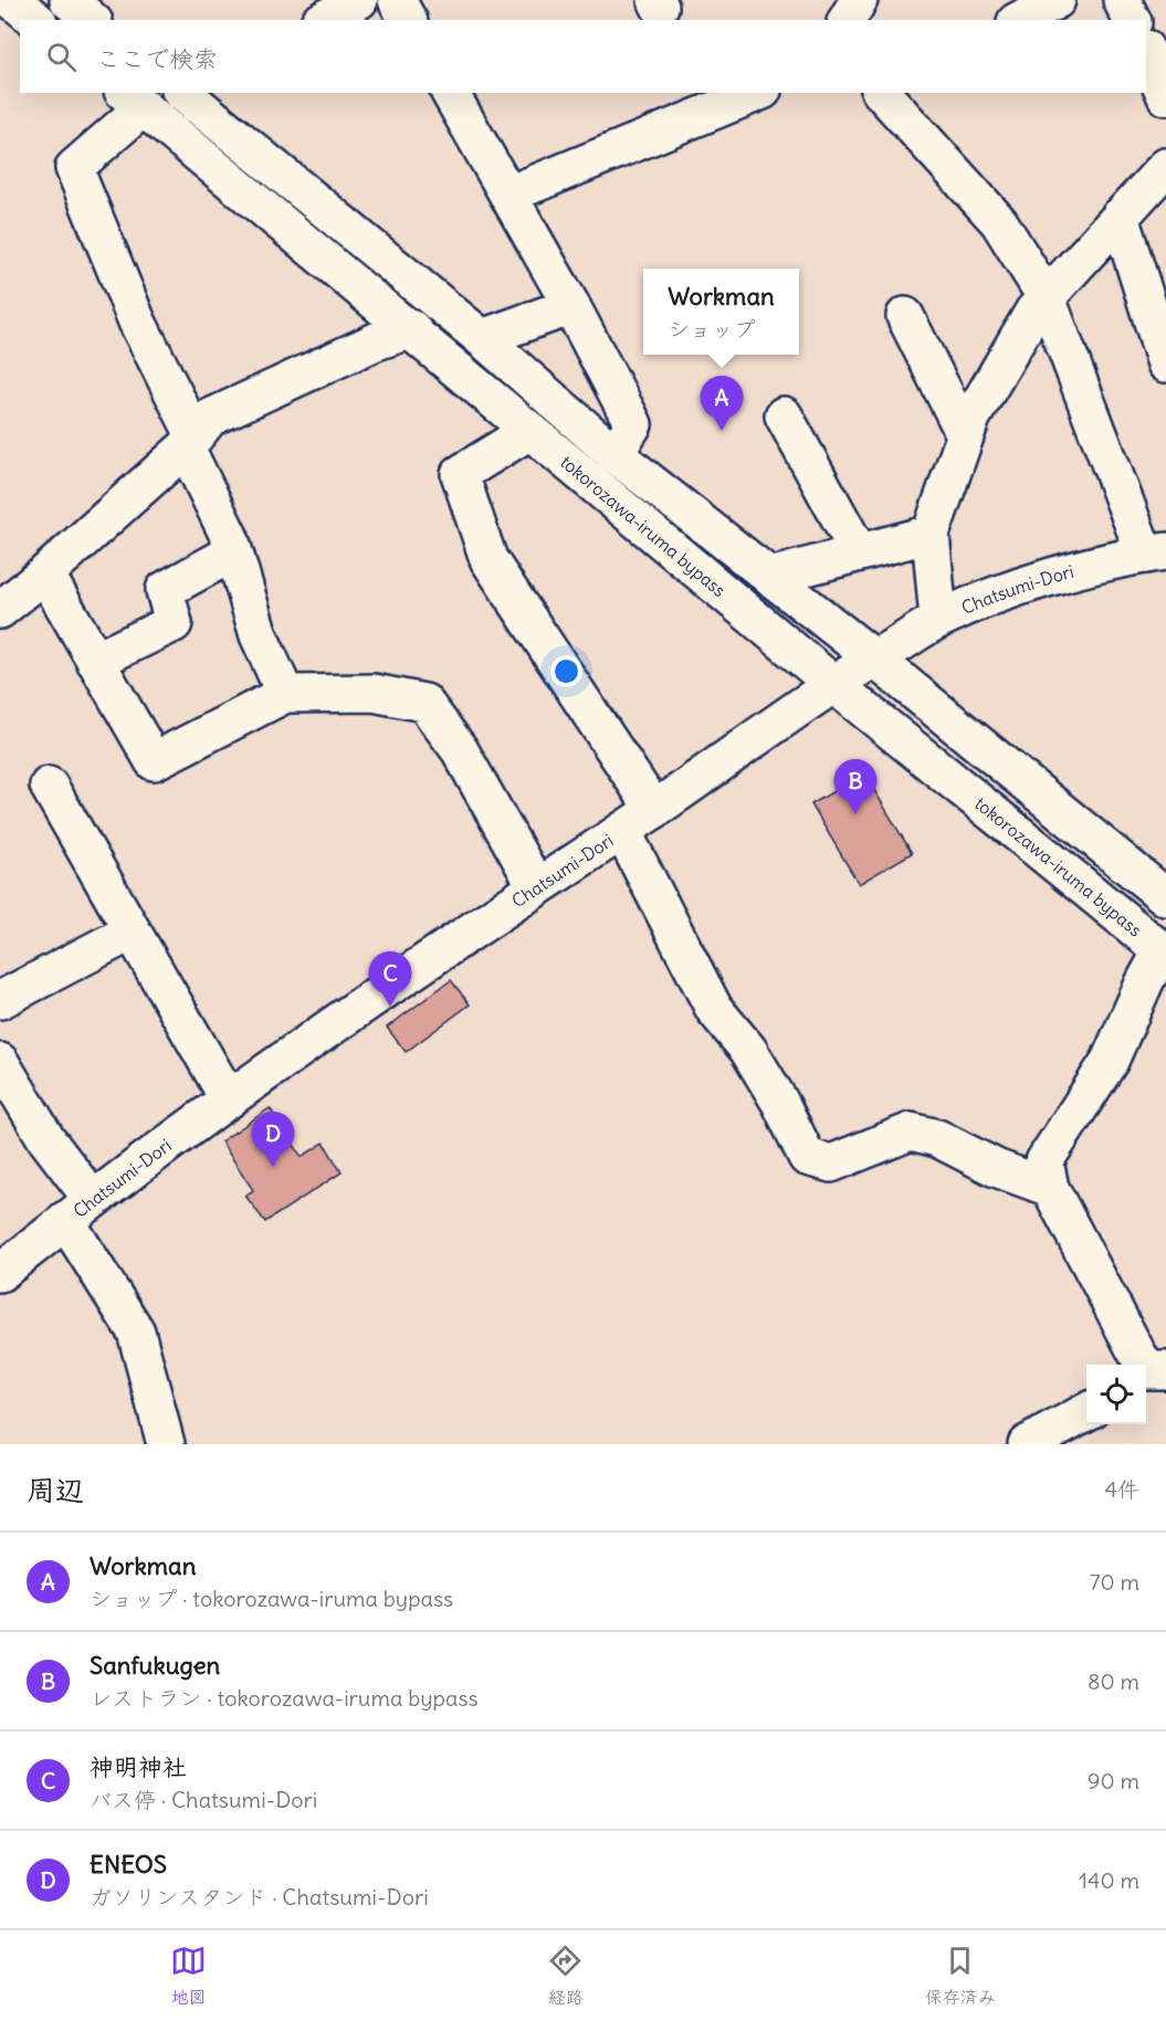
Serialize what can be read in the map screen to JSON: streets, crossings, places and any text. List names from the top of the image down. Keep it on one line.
{"streets":{"main road":["tokorozawa-iruma bypass","Chatsumi-Dori"]},"crossings":[["tokorozawa-iruma bypass","Chatsumi-Dori"]],"page":{"search":"ここで検索","popup":["Workman","ショップ"],"pins":["A","B","C","D"],"heading":["周辺","4件"],"list":[{"mark":"A","name":"Workman","note":"ショップ · tokorozawa-iruma bypass","value":"70 m"},{"mark":"B","name":"Sanfukugen","note":"レストラン · tokorozawa-iruma bypass","value":"80 m"},{"mark":"C","name":"神明神社","note":"バス停 · Chatsumi-Dori","value":"90 m"},{"mark":"D","name":"ENEOS","note":"ガソリンスタンド · Chatsumi-Dori","value":"140 m"}],"nav":["地図","経路","保存済み"]}}
